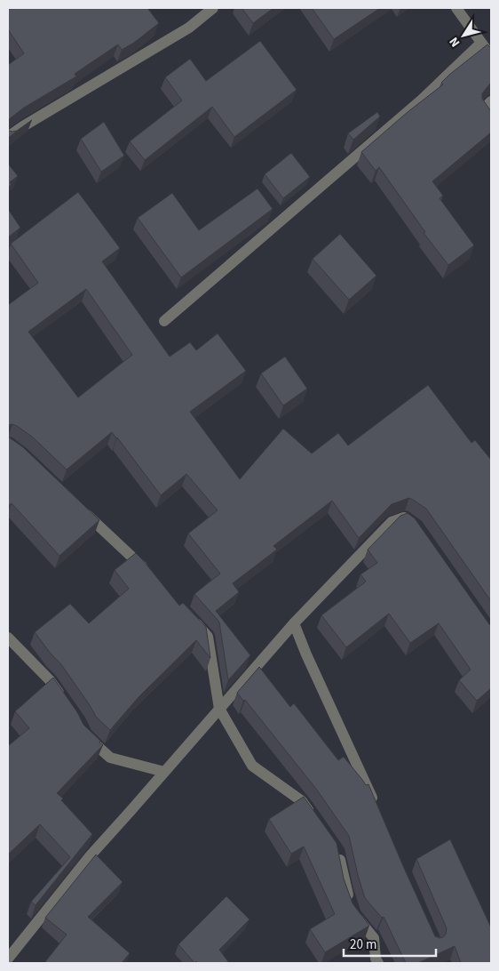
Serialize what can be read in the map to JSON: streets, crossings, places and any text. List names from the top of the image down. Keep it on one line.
{"scale_bar":"20 m","north":"bottom left"}
